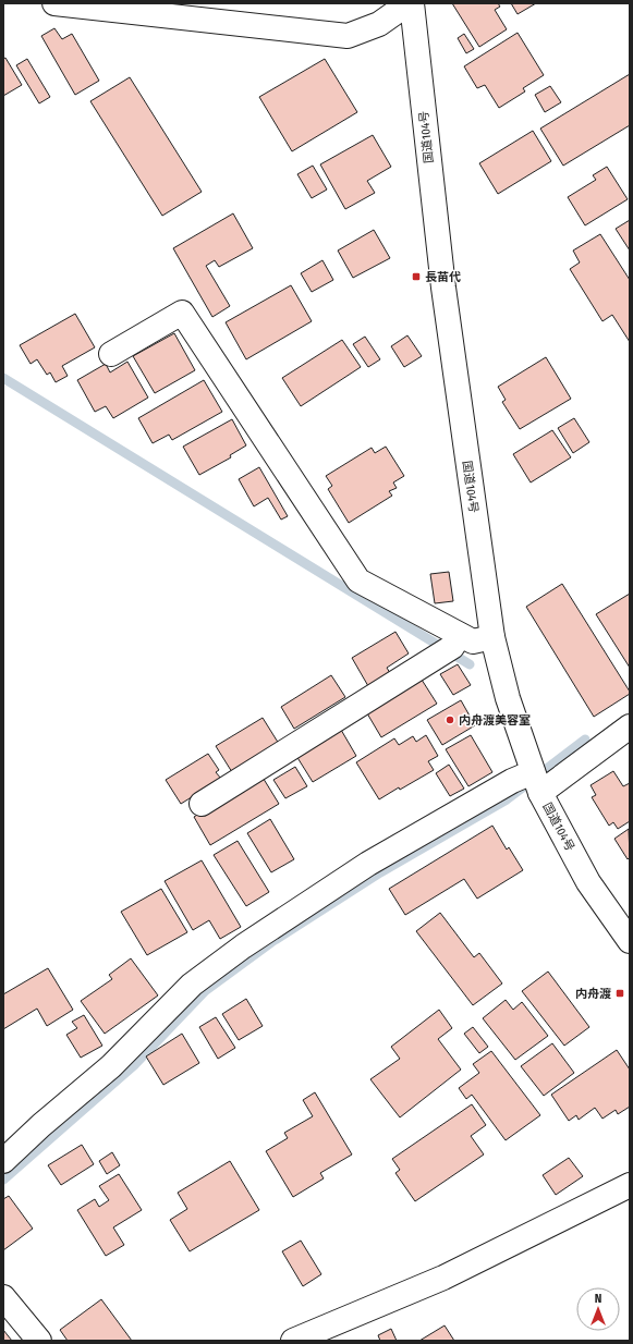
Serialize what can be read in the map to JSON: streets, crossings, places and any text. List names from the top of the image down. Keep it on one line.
{"streets":{"main road":["国道104号"]},"places":{"transit":["長苗代","内舟渡"],"other":["内舟渡美容室"]},"north":"top"}
